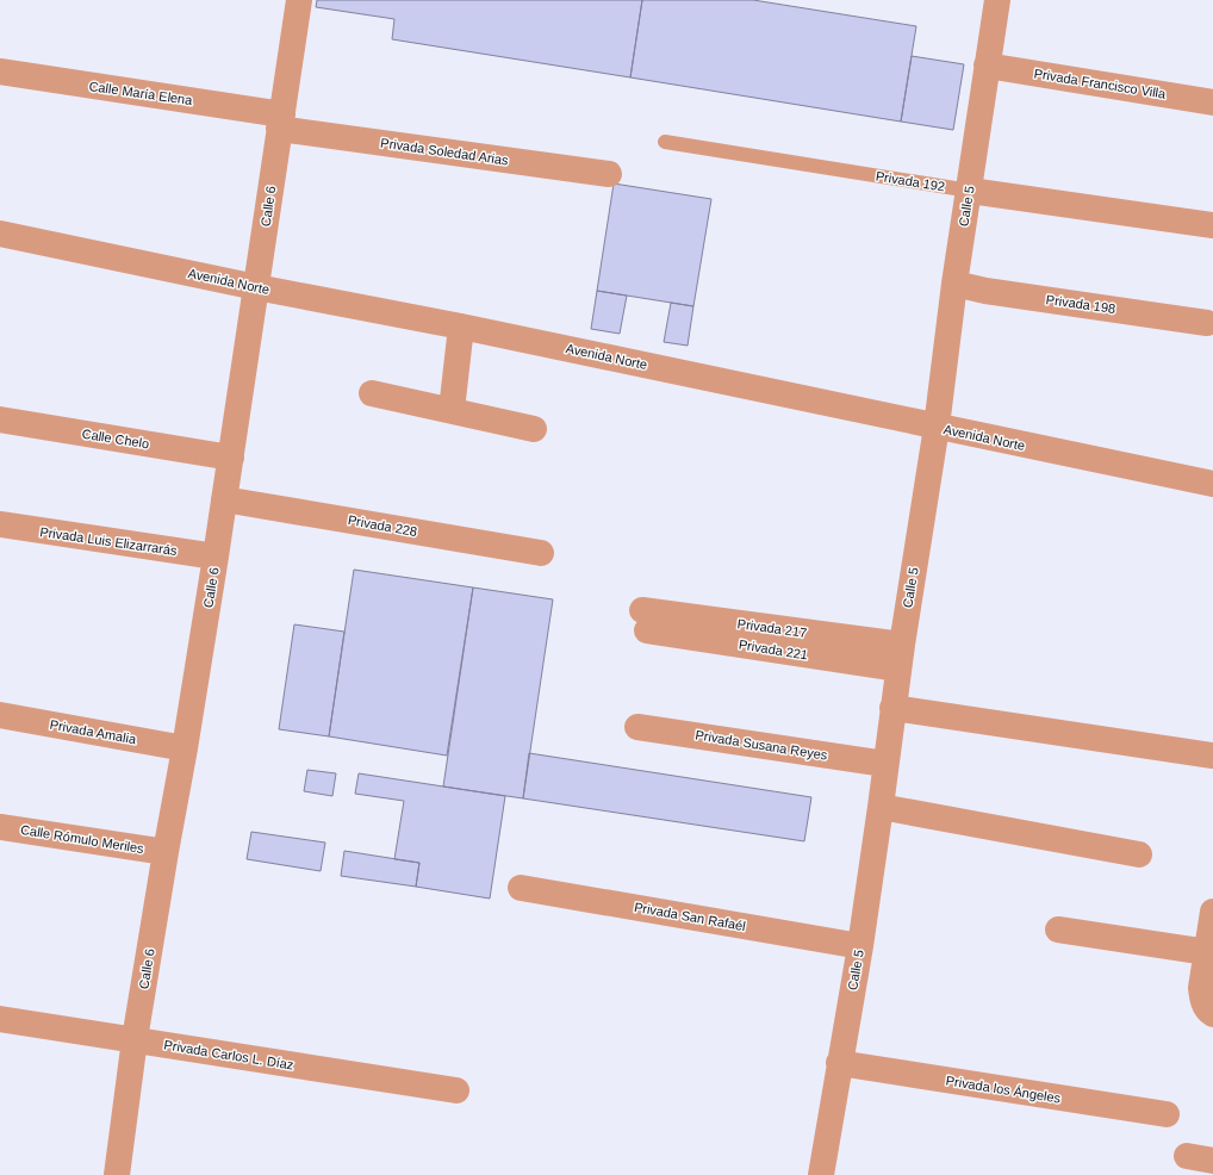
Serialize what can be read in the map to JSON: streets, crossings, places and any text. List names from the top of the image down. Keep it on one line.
{"streets":{"street":["Privada Francisco Villa","Calle María Elena","Privada Soledad Arias","Privada 192","Calle 6","Calle 5","Avenida Norte","Privada 198","Calle Chelo","Privada 228","Privada Luis Elizarrarás","Privada 217","Privada Amalia","Privada Susana Reyes","Calle Rómulo Meriles","Privada San Rafaél","Privada Carlos L. Díaz","Privada los Ángeles"]},"crossings":[["Privada Francisco Villa","Calle 5"],["Calle María Elena","Privada Soledad Arias"],["Calle María Elena","Calle 6"],["Privada Soledad Arias","Calle 6"],["Privada 192","Calle 5"],["Calle 6","Avenida Norte"],["Calle 6","Calle Chelo"],["Calle 6","Privada 228"],["Calle 6","Privada Luis Elizarrarás"],["Calle 6","Privada Amalia"],["Calle 6","Calle Rómulo Meriles"],["Calle 6","Privada Carlos L. Díaz"],["Calle 5","Avenida Norte"],["Calle 5","Privada 198"],["Calle 5","Privada 217"],["Calle 5","Privada Susana Reyes"],["Calle 5","Privada San Rafaél"],["Calle 5","Privada los Ángeles"]]}
